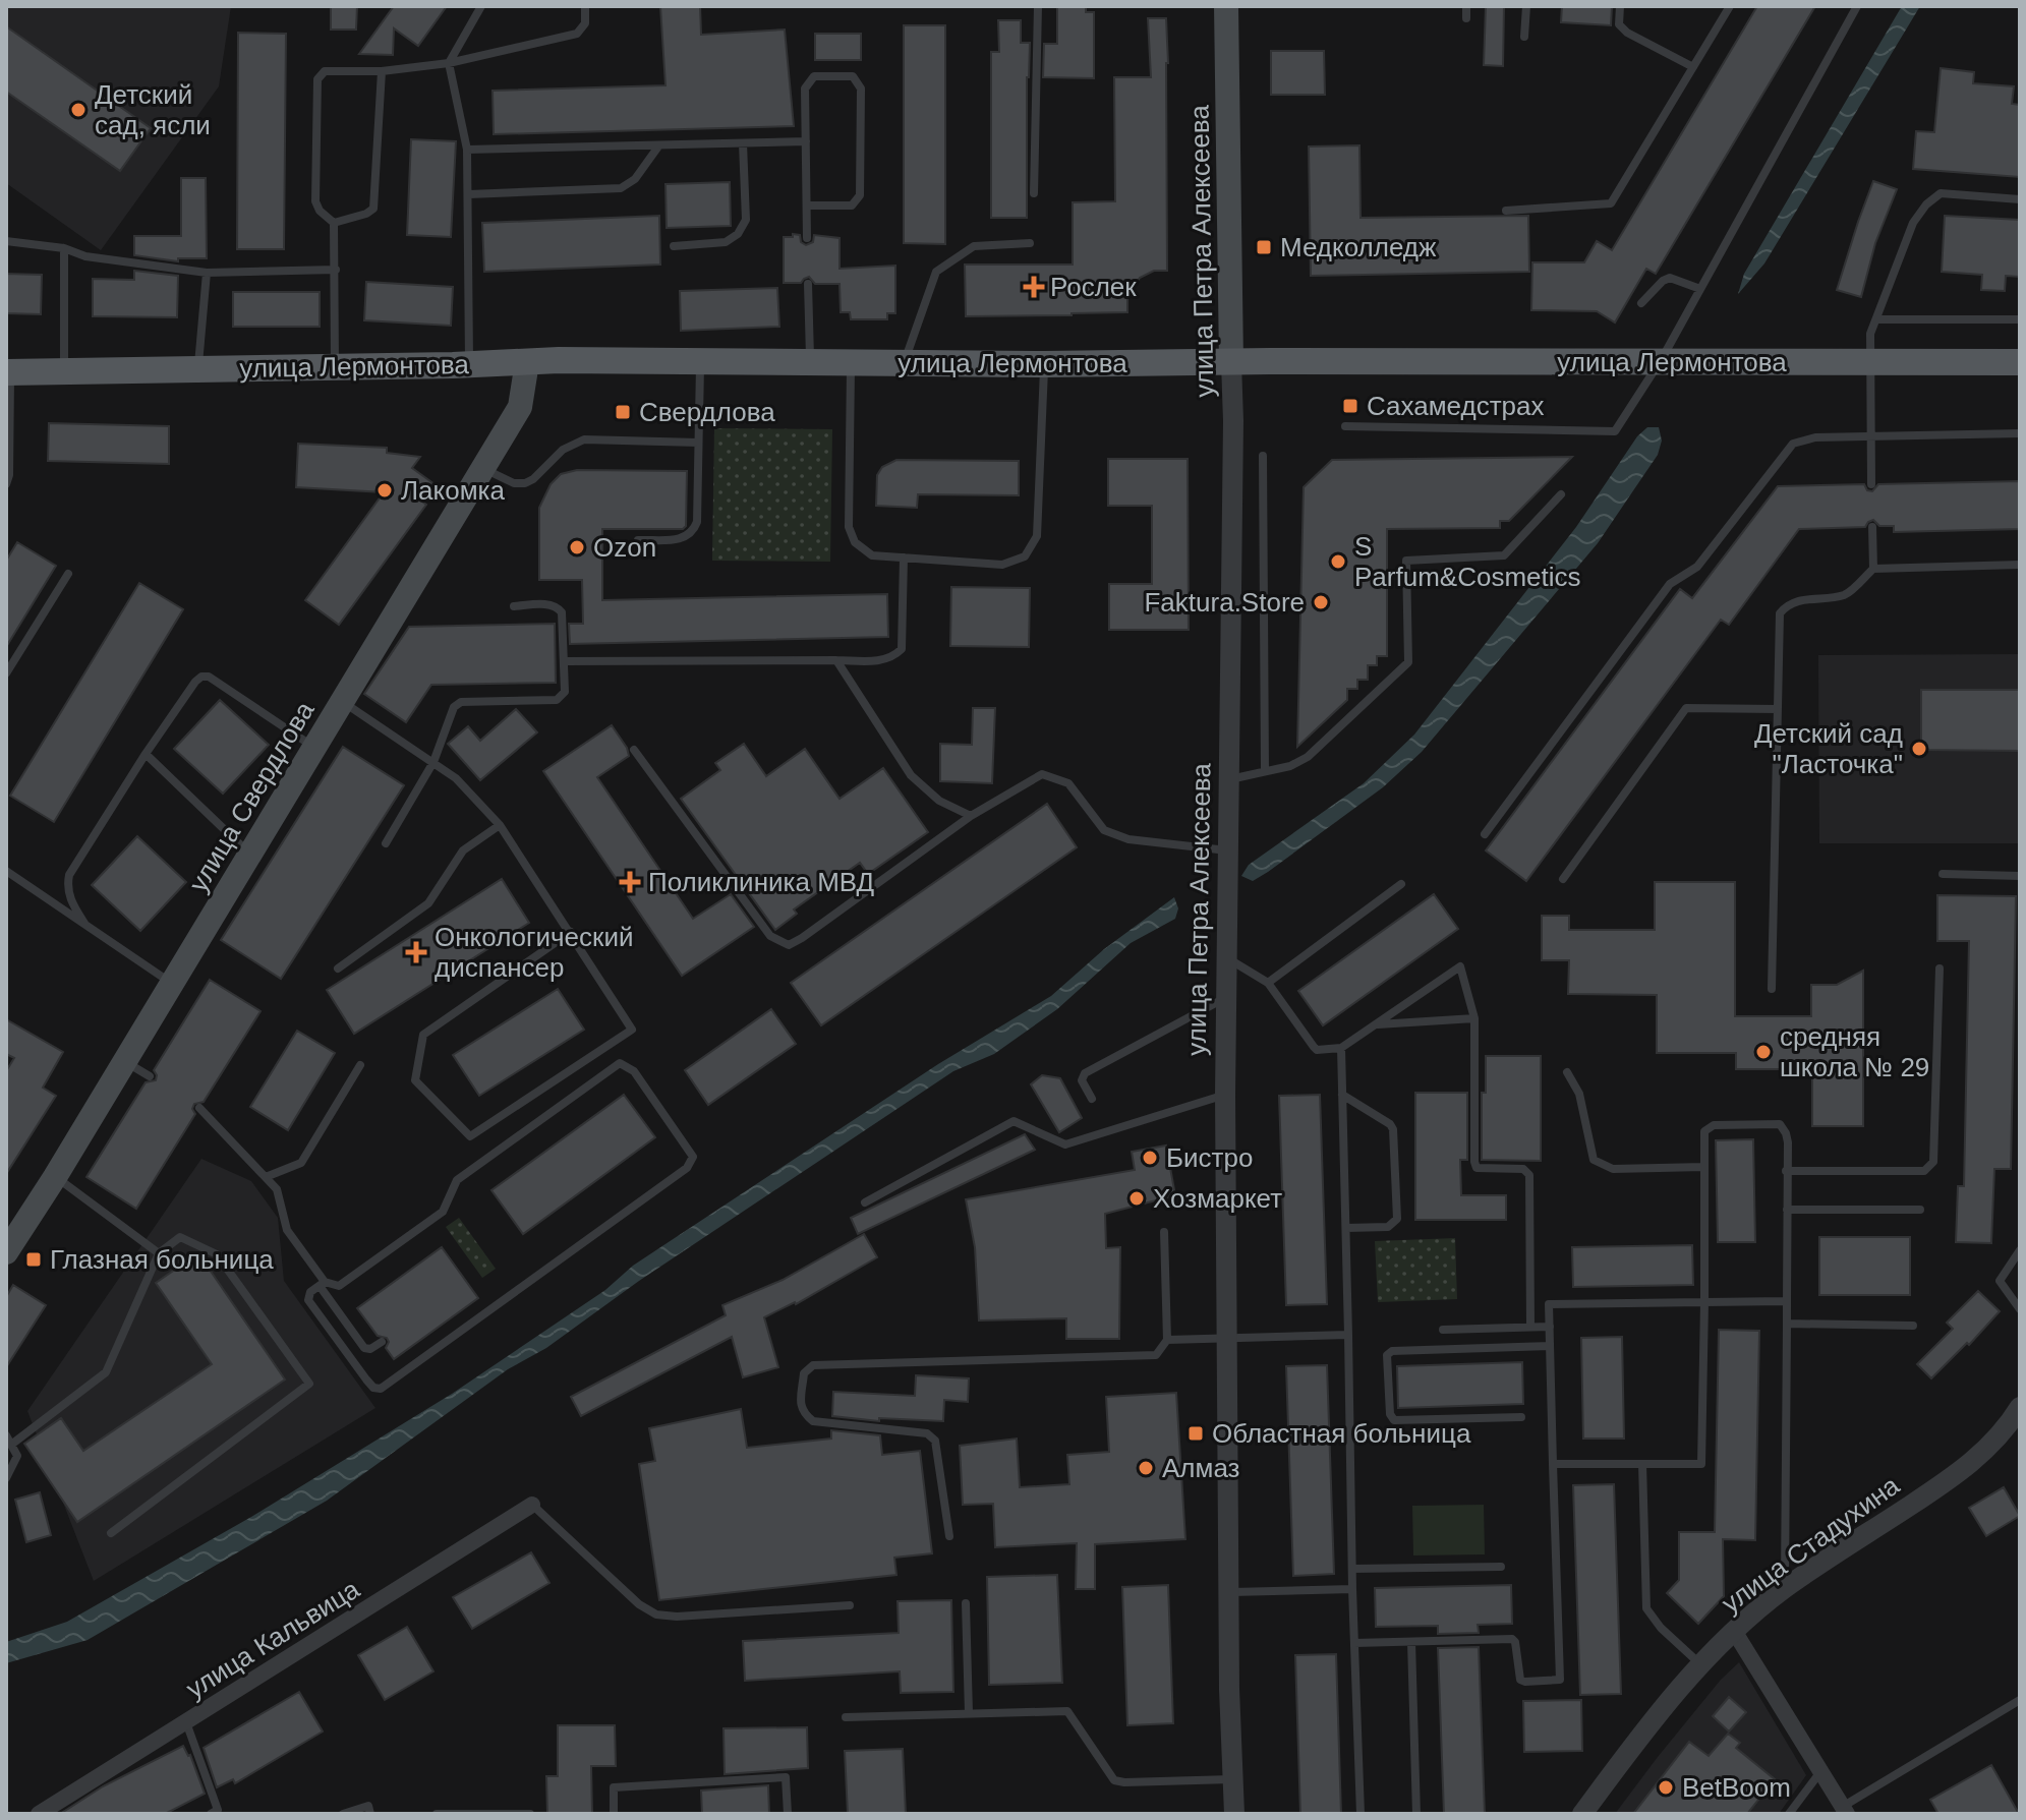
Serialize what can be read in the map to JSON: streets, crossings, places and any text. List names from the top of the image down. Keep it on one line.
{"streets":{"main road":["улица Петра Алексеева","улица Лермонтова","улица Свердлова"],"street":["улица Стадухина","улица Кальвица"]},"crossings":[["улица Петра Алексеева","улица Лермонтова"],["улица Лермонтова","улица Свердлова"]],"places":{"other":["Детский сад, ясли","Лакомка","Ozon","S Parfum&Cosmetics","Faktura.Store","Детский сад \"Ласточка\"","средняя школа № 29","Бистро","Хозмаркет","Алмаз","BetBoom"],"transit":["Медколледж","Сахамедстрах","Свердлова","Глазная больница","Областная больница"],"health":["Рослек","Поликлиника МВД","Онкологический диспансер"]}}
